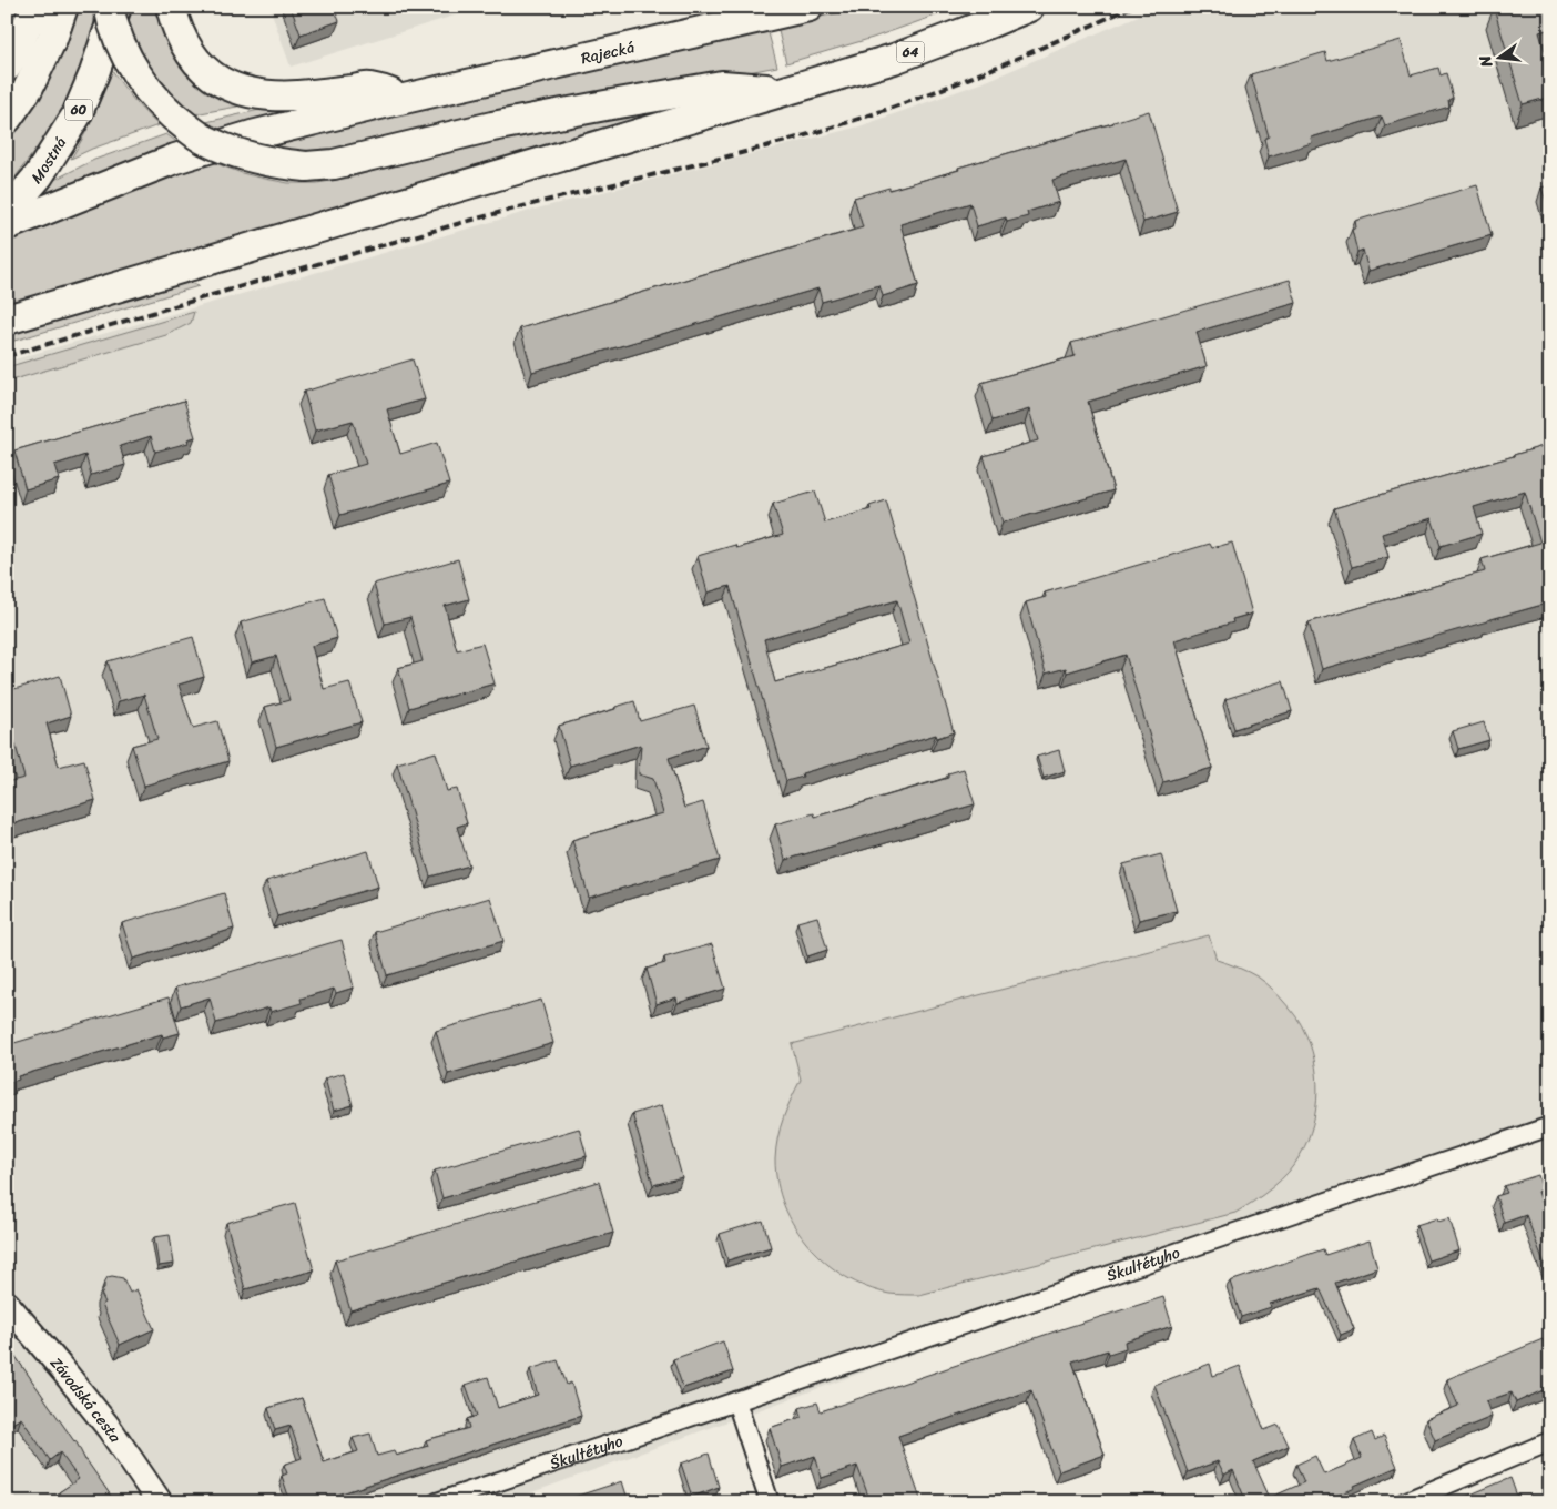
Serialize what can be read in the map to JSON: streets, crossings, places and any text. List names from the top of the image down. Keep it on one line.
{"streets":{"main road":["Rajecká","64","60","Mostná"],"street":["Škultétyho","Závodská cesta"]},"crossings":[["Rajecká","Mostná"]],"north":"left"}
